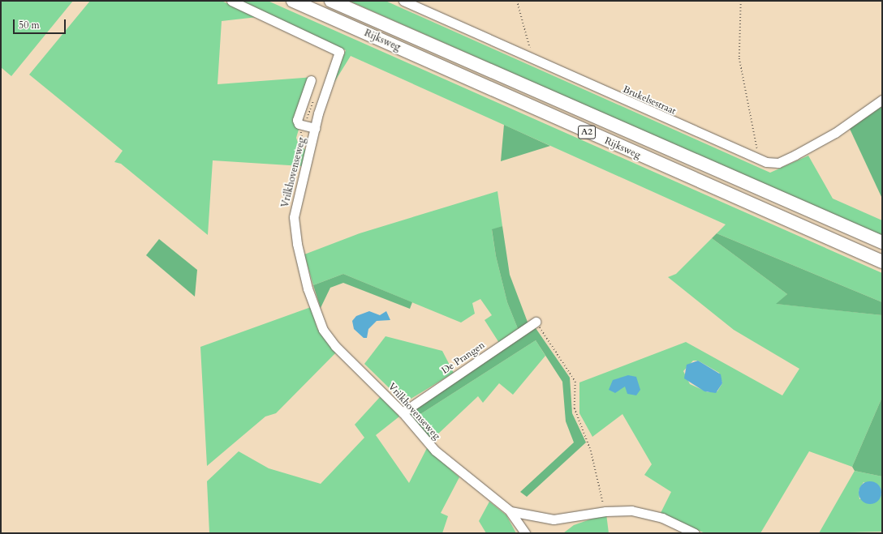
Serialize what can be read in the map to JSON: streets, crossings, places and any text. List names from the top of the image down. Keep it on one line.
{"streets":{"highway":["Rijksweg","A2"],"street":["Brukelsestraat","Vrilkhovenseweg","De Prangen"]},"crossings":[["Vrilkhovenseweg","De Prangen"]],"scale_bar":"50 m"}
